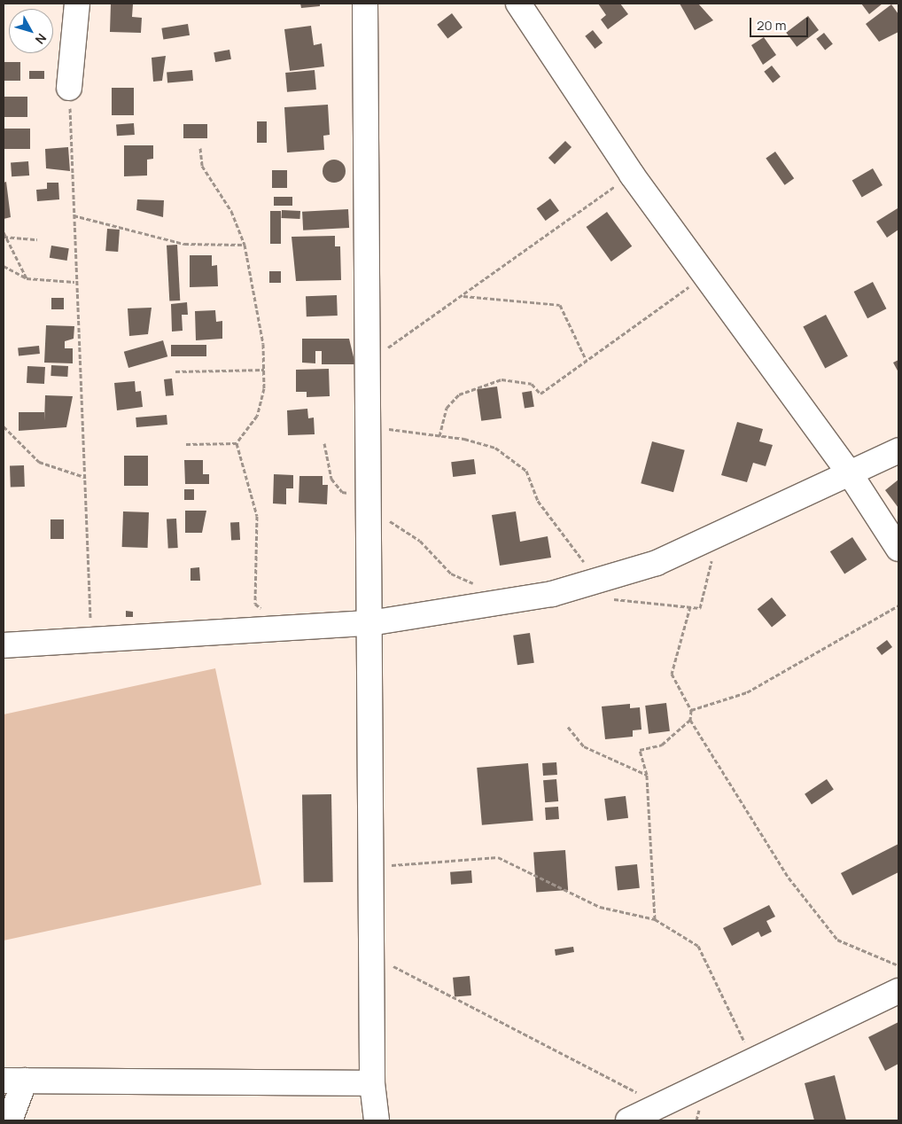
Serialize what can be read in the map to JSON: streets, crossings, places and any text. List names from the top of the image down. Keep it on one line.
{"scale_bar":"20 m","north":"bottom right"}
